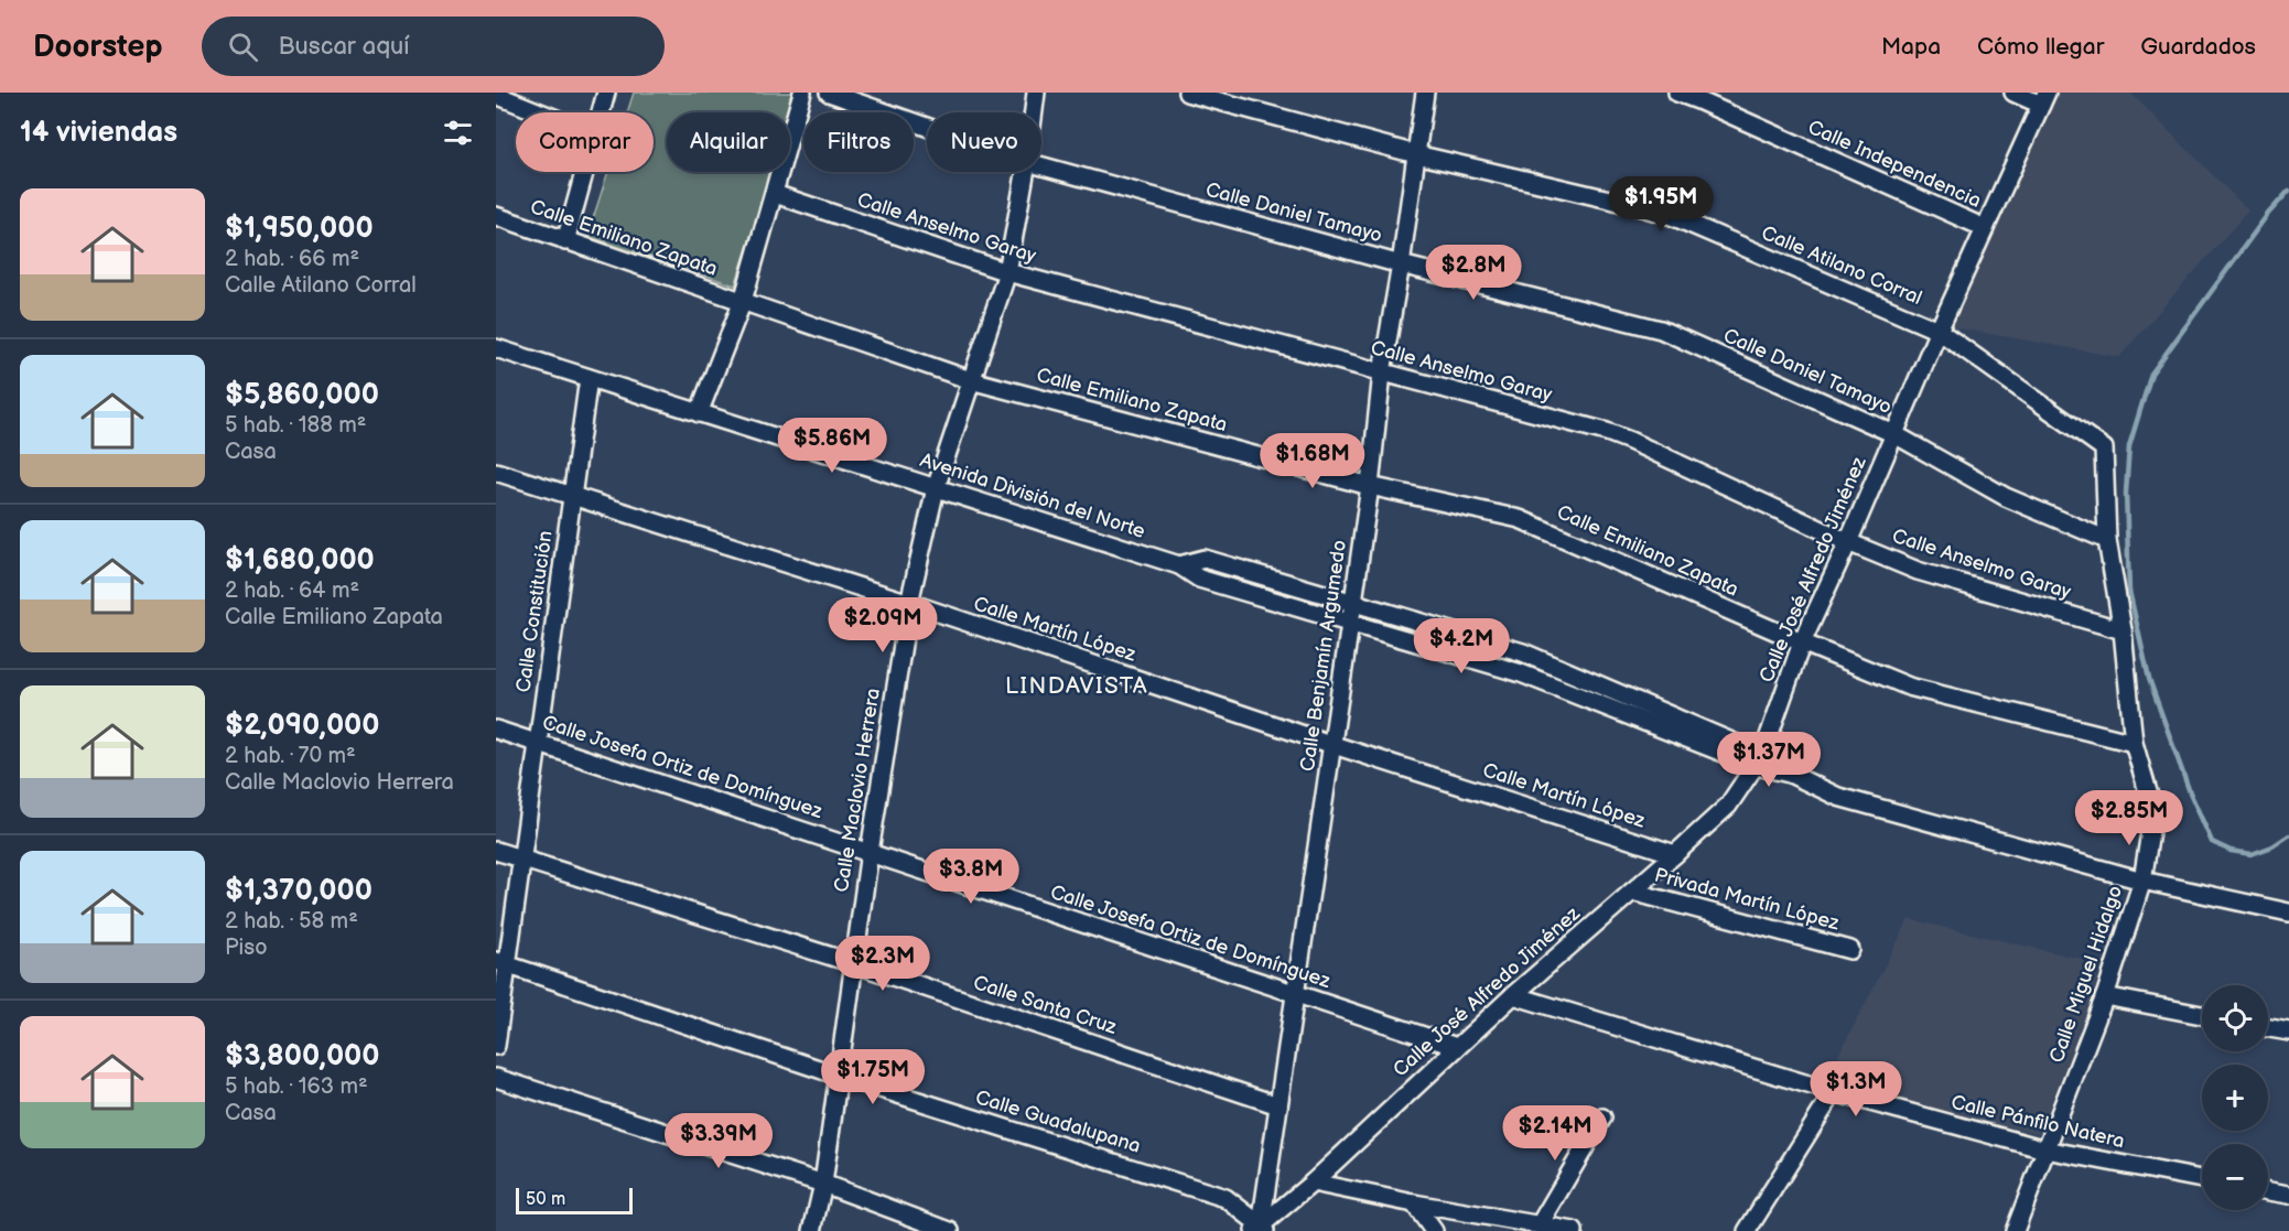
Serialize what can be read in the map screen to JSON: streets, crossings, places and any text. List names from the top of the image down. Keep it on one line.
{"streets":{"street":["Calle Independencia","Calle Daniel Tamayo","Calle Anselmo Garay","Calle Emiliano Zapata","Calle Atilano Corral","Avenida División del Norte","Calle José Alfredo Jiménez","Calle Constitución","Calle Martín López","Calle Benjamín Argumedo","Calle Josefa Ortiz de Domínguez","Calle Maclovio Herrera","Privada Martín López","Calle Miguel Hidalgo","Calle Santa Cruz","Calle Guadalupana","Calle Pánfilo Natera"]},"crossings":[["Calle Independencia","Calle José Alfredo Jiménez"],["Calle Daniel Tamayo","Calle José Alfredo Jiménez"],["Calle Daniel Tamayo","Calle Benjamín Argumedo"],["Calle Daniel Tamayo","Calle Miguel Hidalgo"],["Calle Anselmo Garay","Calle José Alfredo Jiménez"],["Calle Anselmo Garay","Calle Benjamín Argumedo"],["Calle Anselmo Garay","Calle Maclovio Herrera"],["Calle Anselmo Garay","Calle Miguel Hidalgo"],["Calle Emiliano Zapata","Calle José Alfredo Jiménez"],["Calle Emiliano Zapata","Calle Benjamín Argumedo"],["Calle Emiliano Zapata","Calle Maclovio Herrera"],["Calle Emiliano Zapata","Calle Miguel Hidalgo"],["Calle Atilano Corral","Calle José Alfredo Jiménez"],["Calle Atilano Corral","Calle Benjamín Argumedo"],["Calle Atilano Corral","Calle Miguel Hidalgo"],["Avenida División del Norte","Calle José Alfredo Jiménez"],["Avenida División del Norte","Calle Constitución"],["Avenida División del Norte","Calle Benjamín Argumedo"],["Avenida División del Norte","Calle Maclovio Herrera"],["Avenida División del Norte","Calle Miguel Hidalgo"],["Calle José Alfredo Jiménez","Calle Martín López"],["Calle José Alfredo Jiménez","Calle Benjamín Argumedo"],["Calle José Alfredo Jiménez","Calle Josefa Ortiz de Domínguez"],["Calle José Alfredo Jiménez","Privada Martín López"],["Calle José Alfredo Jiménez","Calle Guadalupana"],["Calle José Alfredo Jiménez","Calle Pánfilo Natera"],["Calle Constitución","Calle Martín López"],["Calle Constitución","Calle Josefa Ortiz de Domínguez"],["Calle Constitución","Calle Santa Cruz"],["Calle Constitución","Calle Guadalupana"],["Calle Martín López","Calle Benjamín Argumedo"],["Calle Martín López","Calle Maclovio Herrera"],["Calle Benjamín Argumedo","Calle Josefa Ortiz de Domínguez"],["Calle Benjamín Argumedo","Calle Santa Cruz"],["Calle Benjamín Argumedo","Calle Guadalupana"],["Calle Josefa Ortiz de Domínguez","Calle Maclovio Herrera"],["Calle Maclovio Herrera","Calle Santa Cruz"],["Calle Maclovio Herrera","Calle Guadalupana"],["Calle Miguel Hidalgo","Calle Pánfilo Natera"]],"districts":["LINDAVISTA"],"scale_bar":"50 m","page":{"header":"Doorstep","search":"Buscar aquí","nav":["Mapa","Cómo llegar","Guardados"],"heading":"14 viviendas","chip":["Comprar","Alquilar","Filtros","Nuevo"],"list":[{"name":"$1,950,000","note":"2 hab. · 66 m² · Calle Atilano Corral"},{"name":"$5,860,000","note":"5 hab. · 188 m² · Casa"},{"name":"$1,680,000","note":"2 hab. · 64 m² · Calle Emiliano Zapata"},{"name":"$2,090,000","note":"2 hab. · 70 m² · Calle Maclovio Herrera"},{"name":"$1,370,000","note":"2 hab. · 58 m² · Piso"},{"name":"$3,800,000","note":"5 hab. · 163 m² · Casa"}],"price":["$1.95M","$2.8M","$5.86M","$1.68M","$2.09M","$4.2M","$1.37M","$2.85M","$3.8M","$2.3M","$1.75M","$1.3M","$2.14M","$3.39M"],"map_buttons":["+","−"],"scale":"50 m"}}
